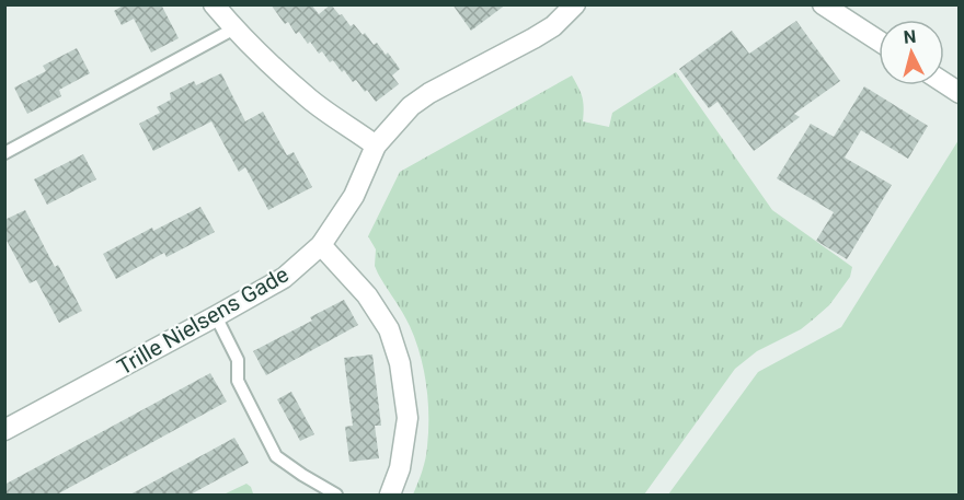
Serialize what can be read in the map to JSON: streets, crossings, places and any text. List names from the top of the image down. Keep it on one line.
{"streets":{"street":["Trille Nielsens Gade"]},"north":"top"}
